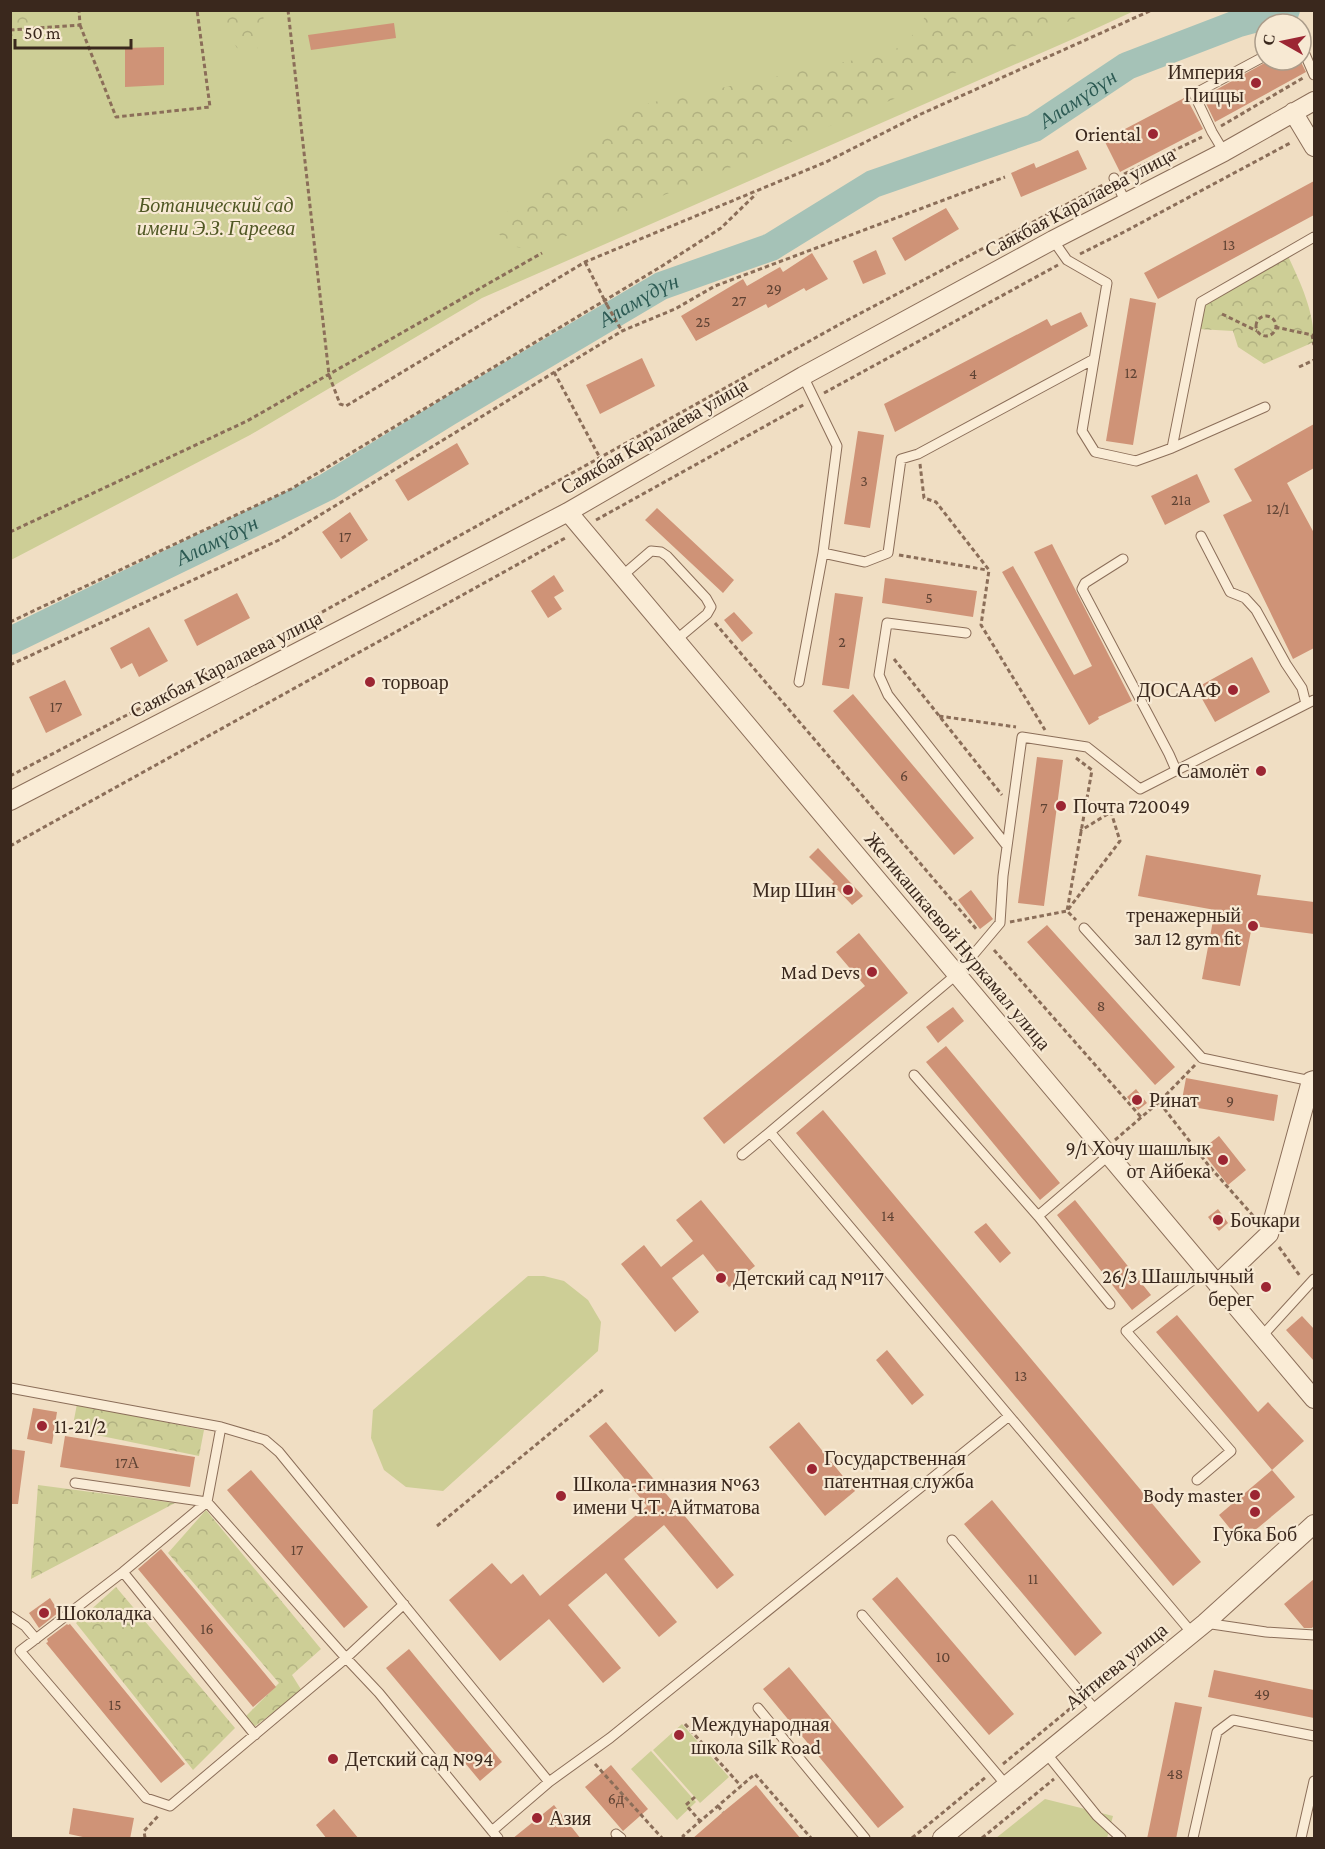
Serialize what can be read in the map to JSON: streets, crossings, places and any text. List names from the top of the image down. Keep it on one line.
{"streets":{"street":["Саякбая Каралаева улица","Жетикашкаевой Нуркамал улица","Айтиева улица"]},"crossings":[["Саякбая Каралаева улица","Жетикашкаевой Нуркамал улица"]],"water":["Аламүдүн"],"parks":["Ботанический сад имени Э.З. Гареева"],"places":["Империя Пиццы","Oriental","торвоар","ДОСААФ","Самолёт","Почта 720049","Мир Шин","тренажерный зал 12 gym fit","Mad Devs","Ринат","9/1 Хочу шашлык от Айбека","Бочкари","Детский сад №117","26/3 Шашлычный берег","11-21/2","Государственная патентная служба","Body master","Школа-гимназия №63 имени Ч.Т. Айтматова","Губка Боб","Шоколадка","Международная школа Silk Road","Детский сад №94","Азия"],"house_numbers":["13","29","27","25","12","4","3","21а","12/1","17","5","2","17","6","7","8","9","14","13","17А","17","11","16","10","49","15","48","6д"],"scale_bar":"50 m","north":"left"}
